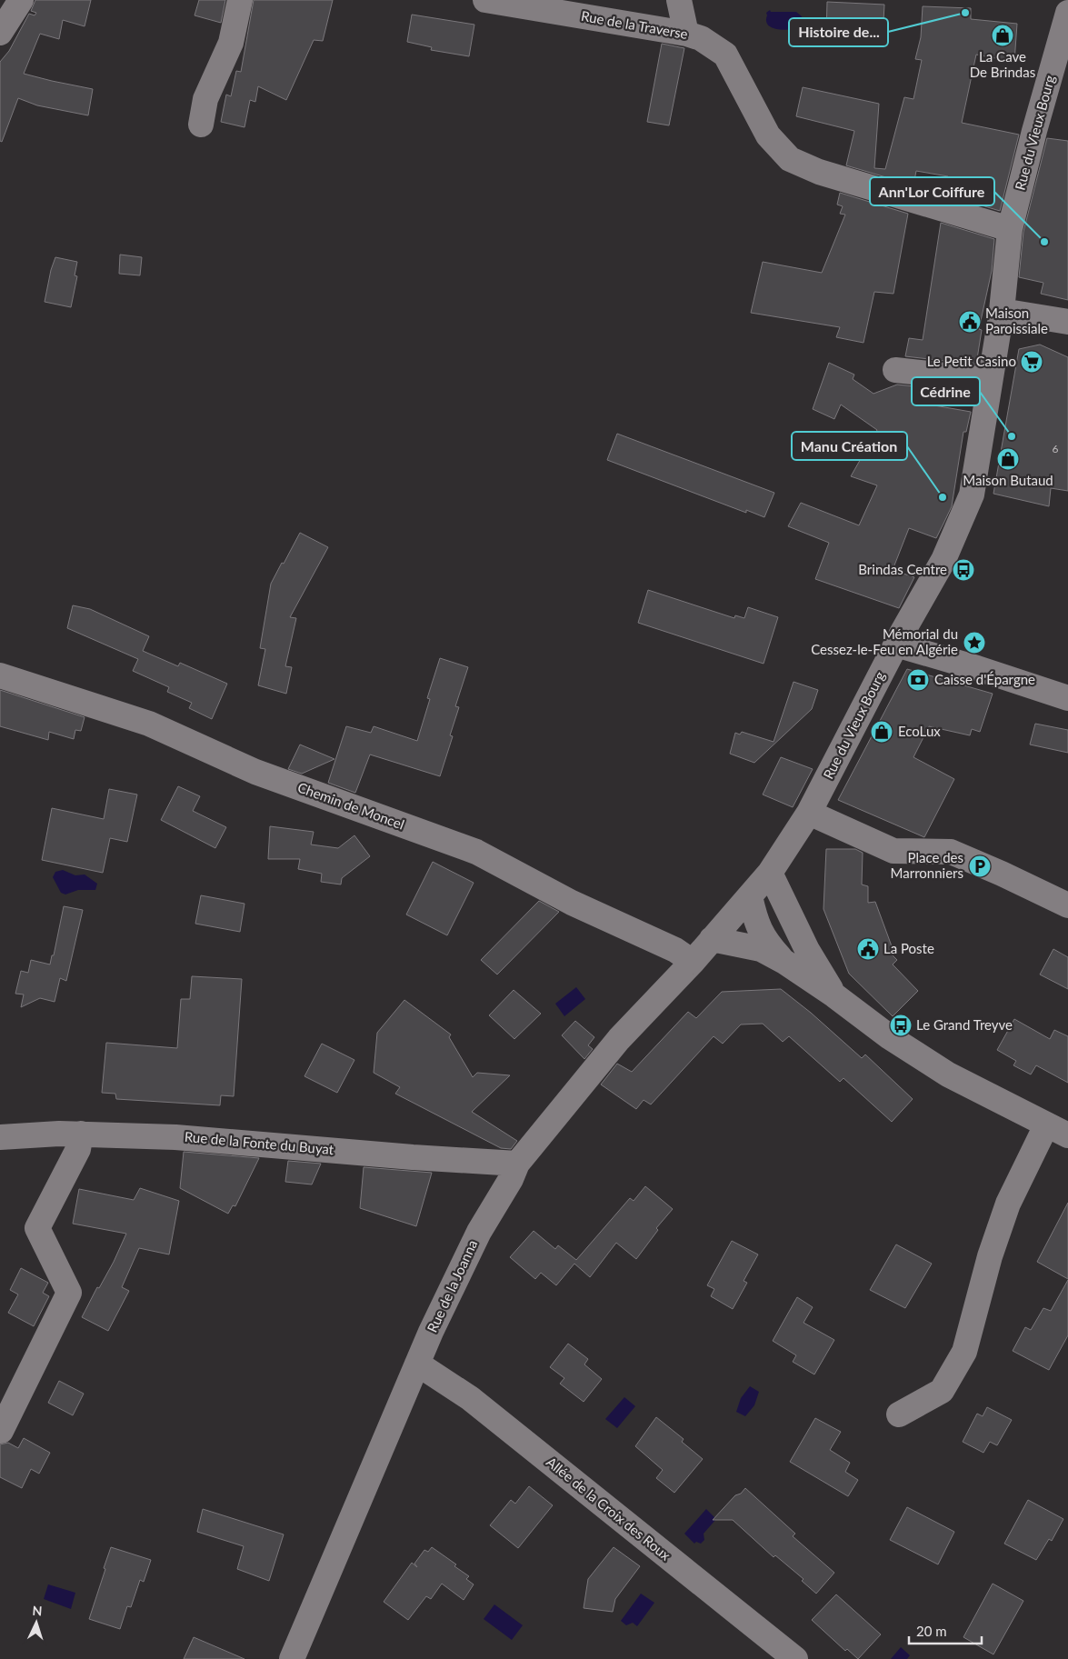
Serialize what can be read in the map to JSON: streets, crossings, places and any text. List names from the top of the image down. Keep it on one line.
{"streets":{"street":["Rue de la Traverse","Rue du Vieux Bourg","Chemin de Moncel","Rue de la Fonte du Buyat","Rue de la Joanna","Allée de la Croix des Roux"]},"crossings":[["Rue de la Traverse","Rue du Vieux Bourg"],["Rue du Vieux Bourg","Chemin de Moncel"],["Rue du Vieux Bourg","Rue de la Joanna"],["Chemin de Moncel","Rue de la Joanna"],["Rue de la Fonte du Buyat","Rue de la Joanna"],["Rue de la Joanna","Allée de la Croix des Roux"]],"places":{"other":["Histoire de...","Ann'Lor Coiffure","Cédrine","Manu Création"],"shop":["La Cave De Brindas","Maison Butaud","EcoLux"],"public building":["Maison Paroissiale","La Poste"],"supermarket":["Le Petit Casino"],"bus stop":["Brindas Centre","Le Grand Treyve"],"place":["Mémorial du Cessez-le-Feu en Algérie"],"bank":["Caisse d'Épargne"],"parking":["Place des Marronniers"]},"house_numbers":["6"],"scale_bar":"20 m","north":"top"}
